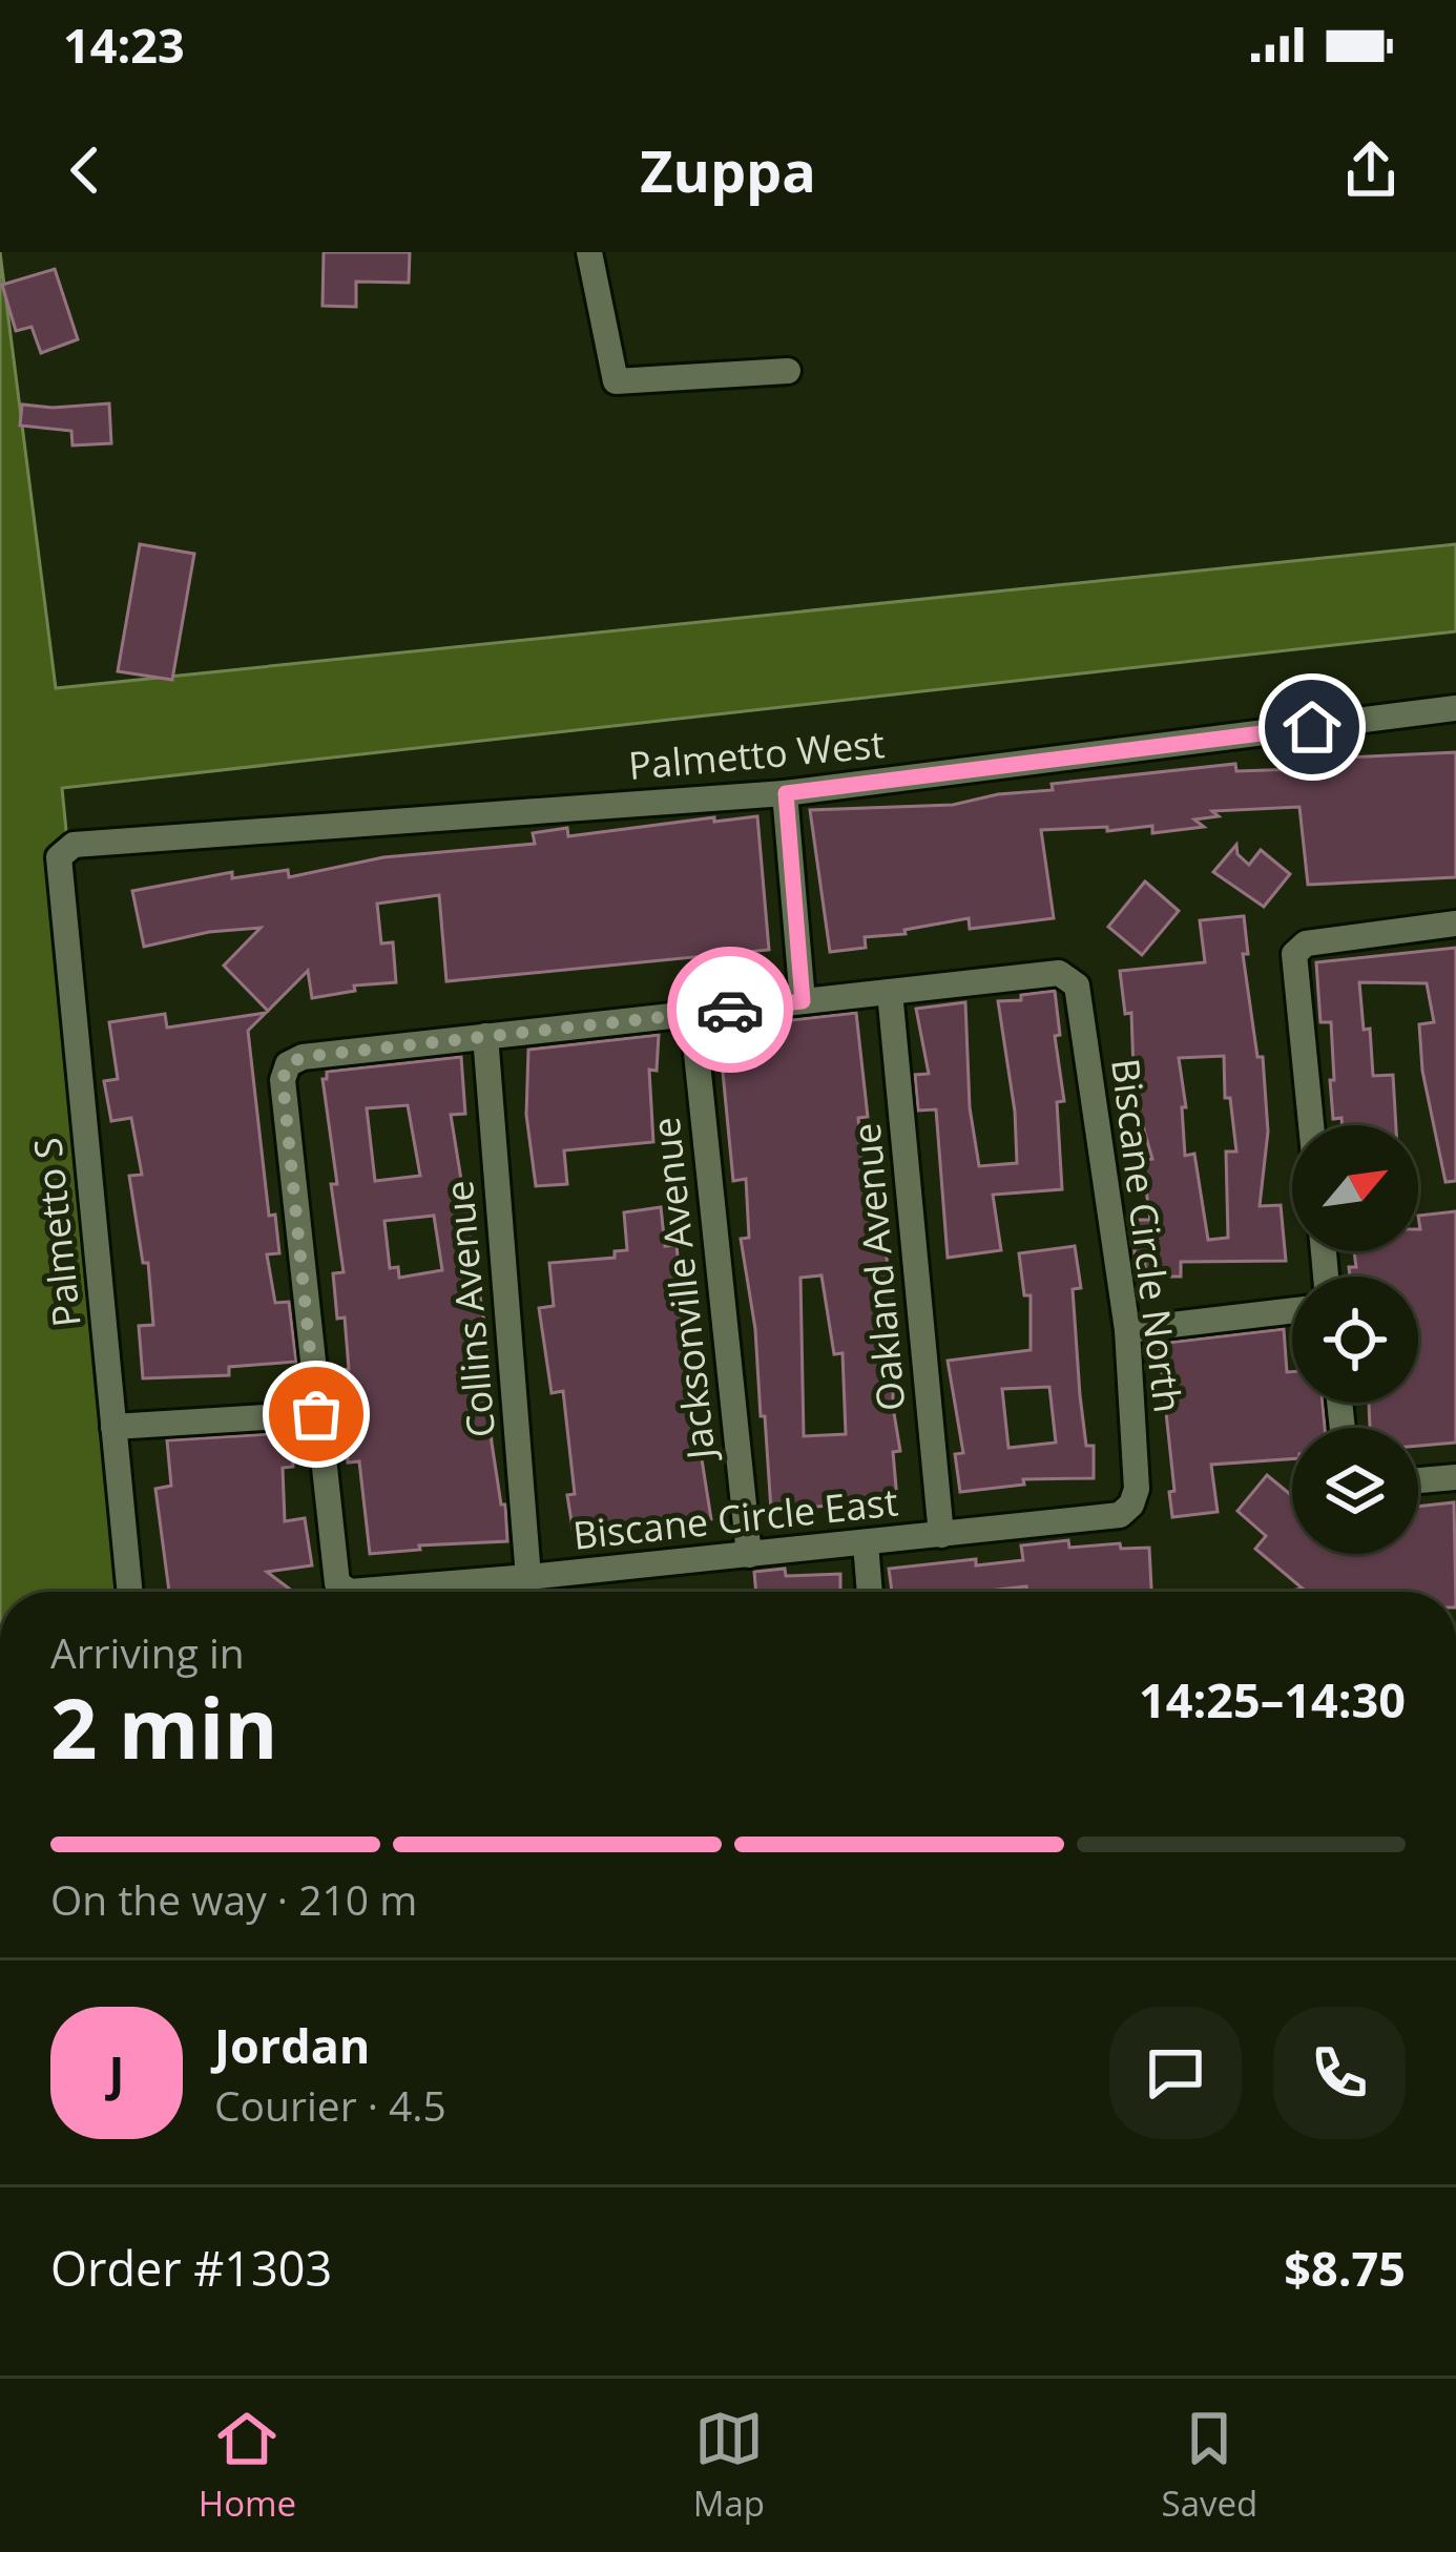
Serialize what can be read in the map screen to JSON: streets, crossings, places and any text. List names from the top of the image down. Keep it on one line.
{"streets":{"street":["Palmetto West","Palmetto S","Biscane Circle North","Oakland Avenue","Jacksonville Avenue","Collins Avenue","Biscane Circle East"]},"crossings":[["Palmetto West","Palmetto S"],["Biscane Circle North","Oakland Avenue"],["Biscane Circle North","Biscane Circle East"],["Oakland Avenue","Biscane Circle East"],["Jacksonville Avenue","Biscane Circle East"],["Collins Avenue","Biscane Circle East"]],"north":"top right","page":{"status":"14:23","header":"Zuppa","heading":["2 min","Arriving in","14:25–14:30"],"panel":["Jordan","Courier · 4.5","Order #1303","$8.75"],"bar":"On the way · 210 m","round":"J","tabs":["Home","Map","Saved"]}}
